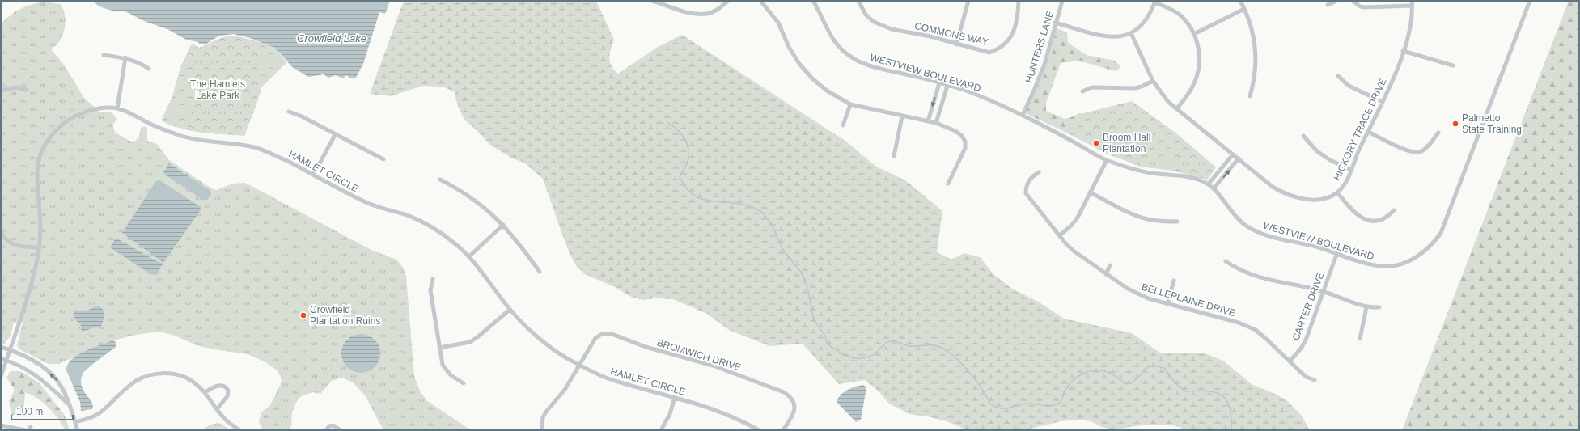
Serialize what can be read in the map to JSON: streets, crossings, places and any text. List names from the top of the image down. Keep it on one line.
{"streets":{"street":["COMMONS WAY","HUNTERS LANE","WESTVIEW BOULEVARD","HICKORY TRACE DRIVE","HAMLET CIRCLE","BELLEPLAINE DRIVE","CARTER DRIVE","BROMWICH DRIVE"]},"crossings":[["HUNTERS LANE","WESTVIEW BOULEVARD"],["WESTVIEW BOULEVARD","CARTER DRIVE"],["HAMLET CIRCLE","BROMWICH DRIVE"],["BELLEPLAINE DRIVE","CARTER DRIVE"]],"water":["Crowfield Lake"],"parks":["The Hamlets Lake Park"],"places":["Palmetto State Training","Broom Hall Plantation","Crowfield Plantation Ruins"],"scale_bar":"100 m"}
